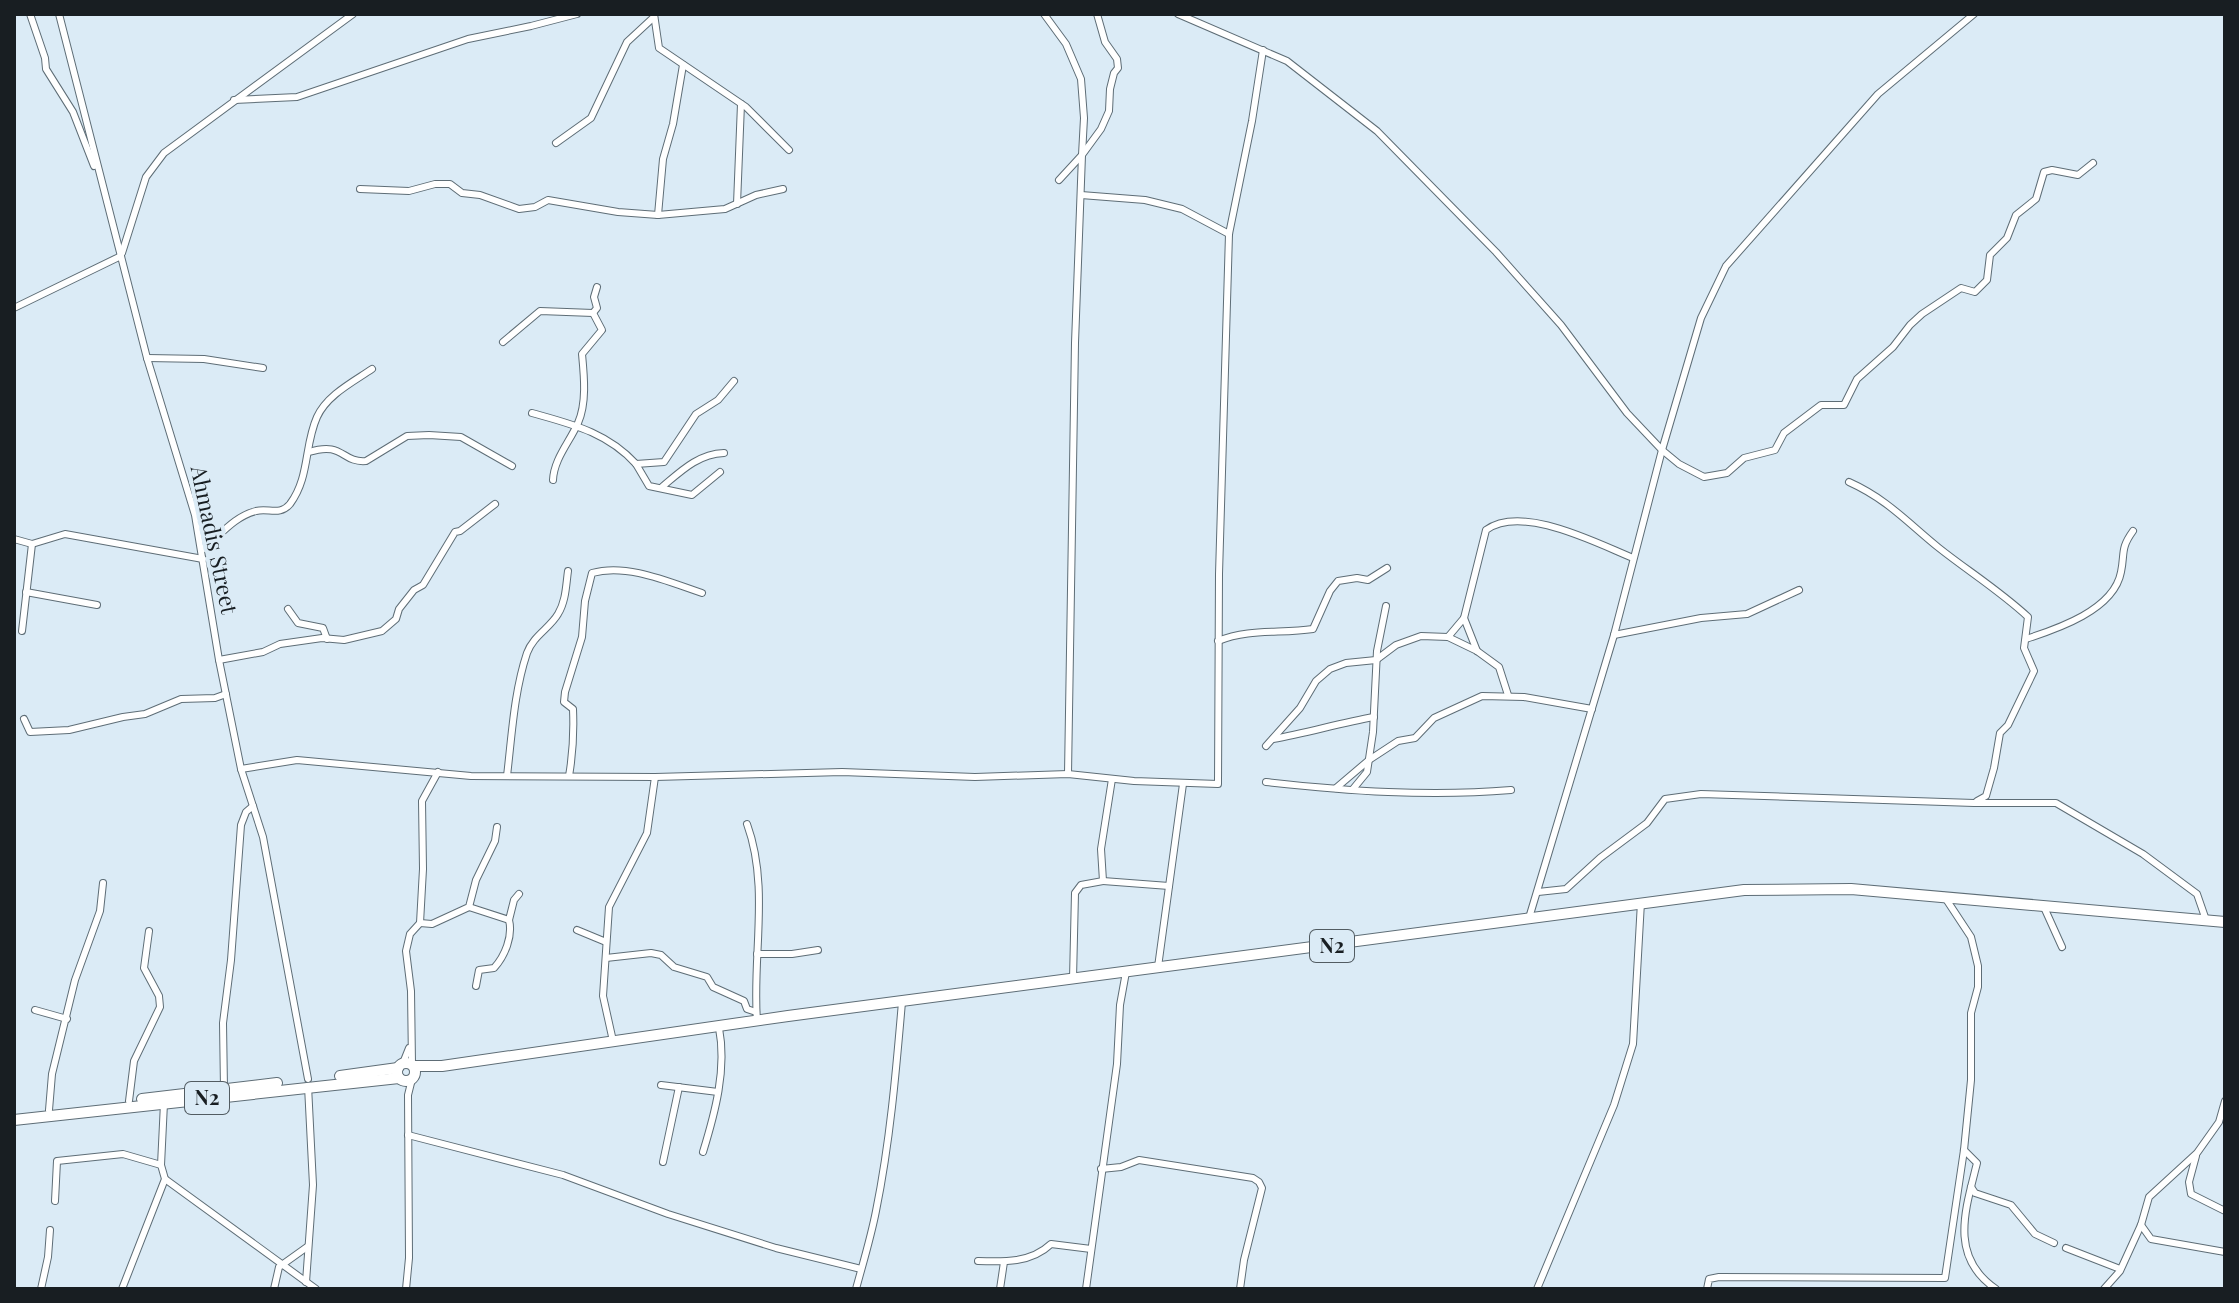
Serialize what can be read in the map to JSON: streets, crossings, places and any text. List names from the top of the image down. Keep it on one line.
{"streets":{"highway":["N2"],"street":["Ahmadis Street"]},"crossings":[["Ahmadis Street","N2"]]}
